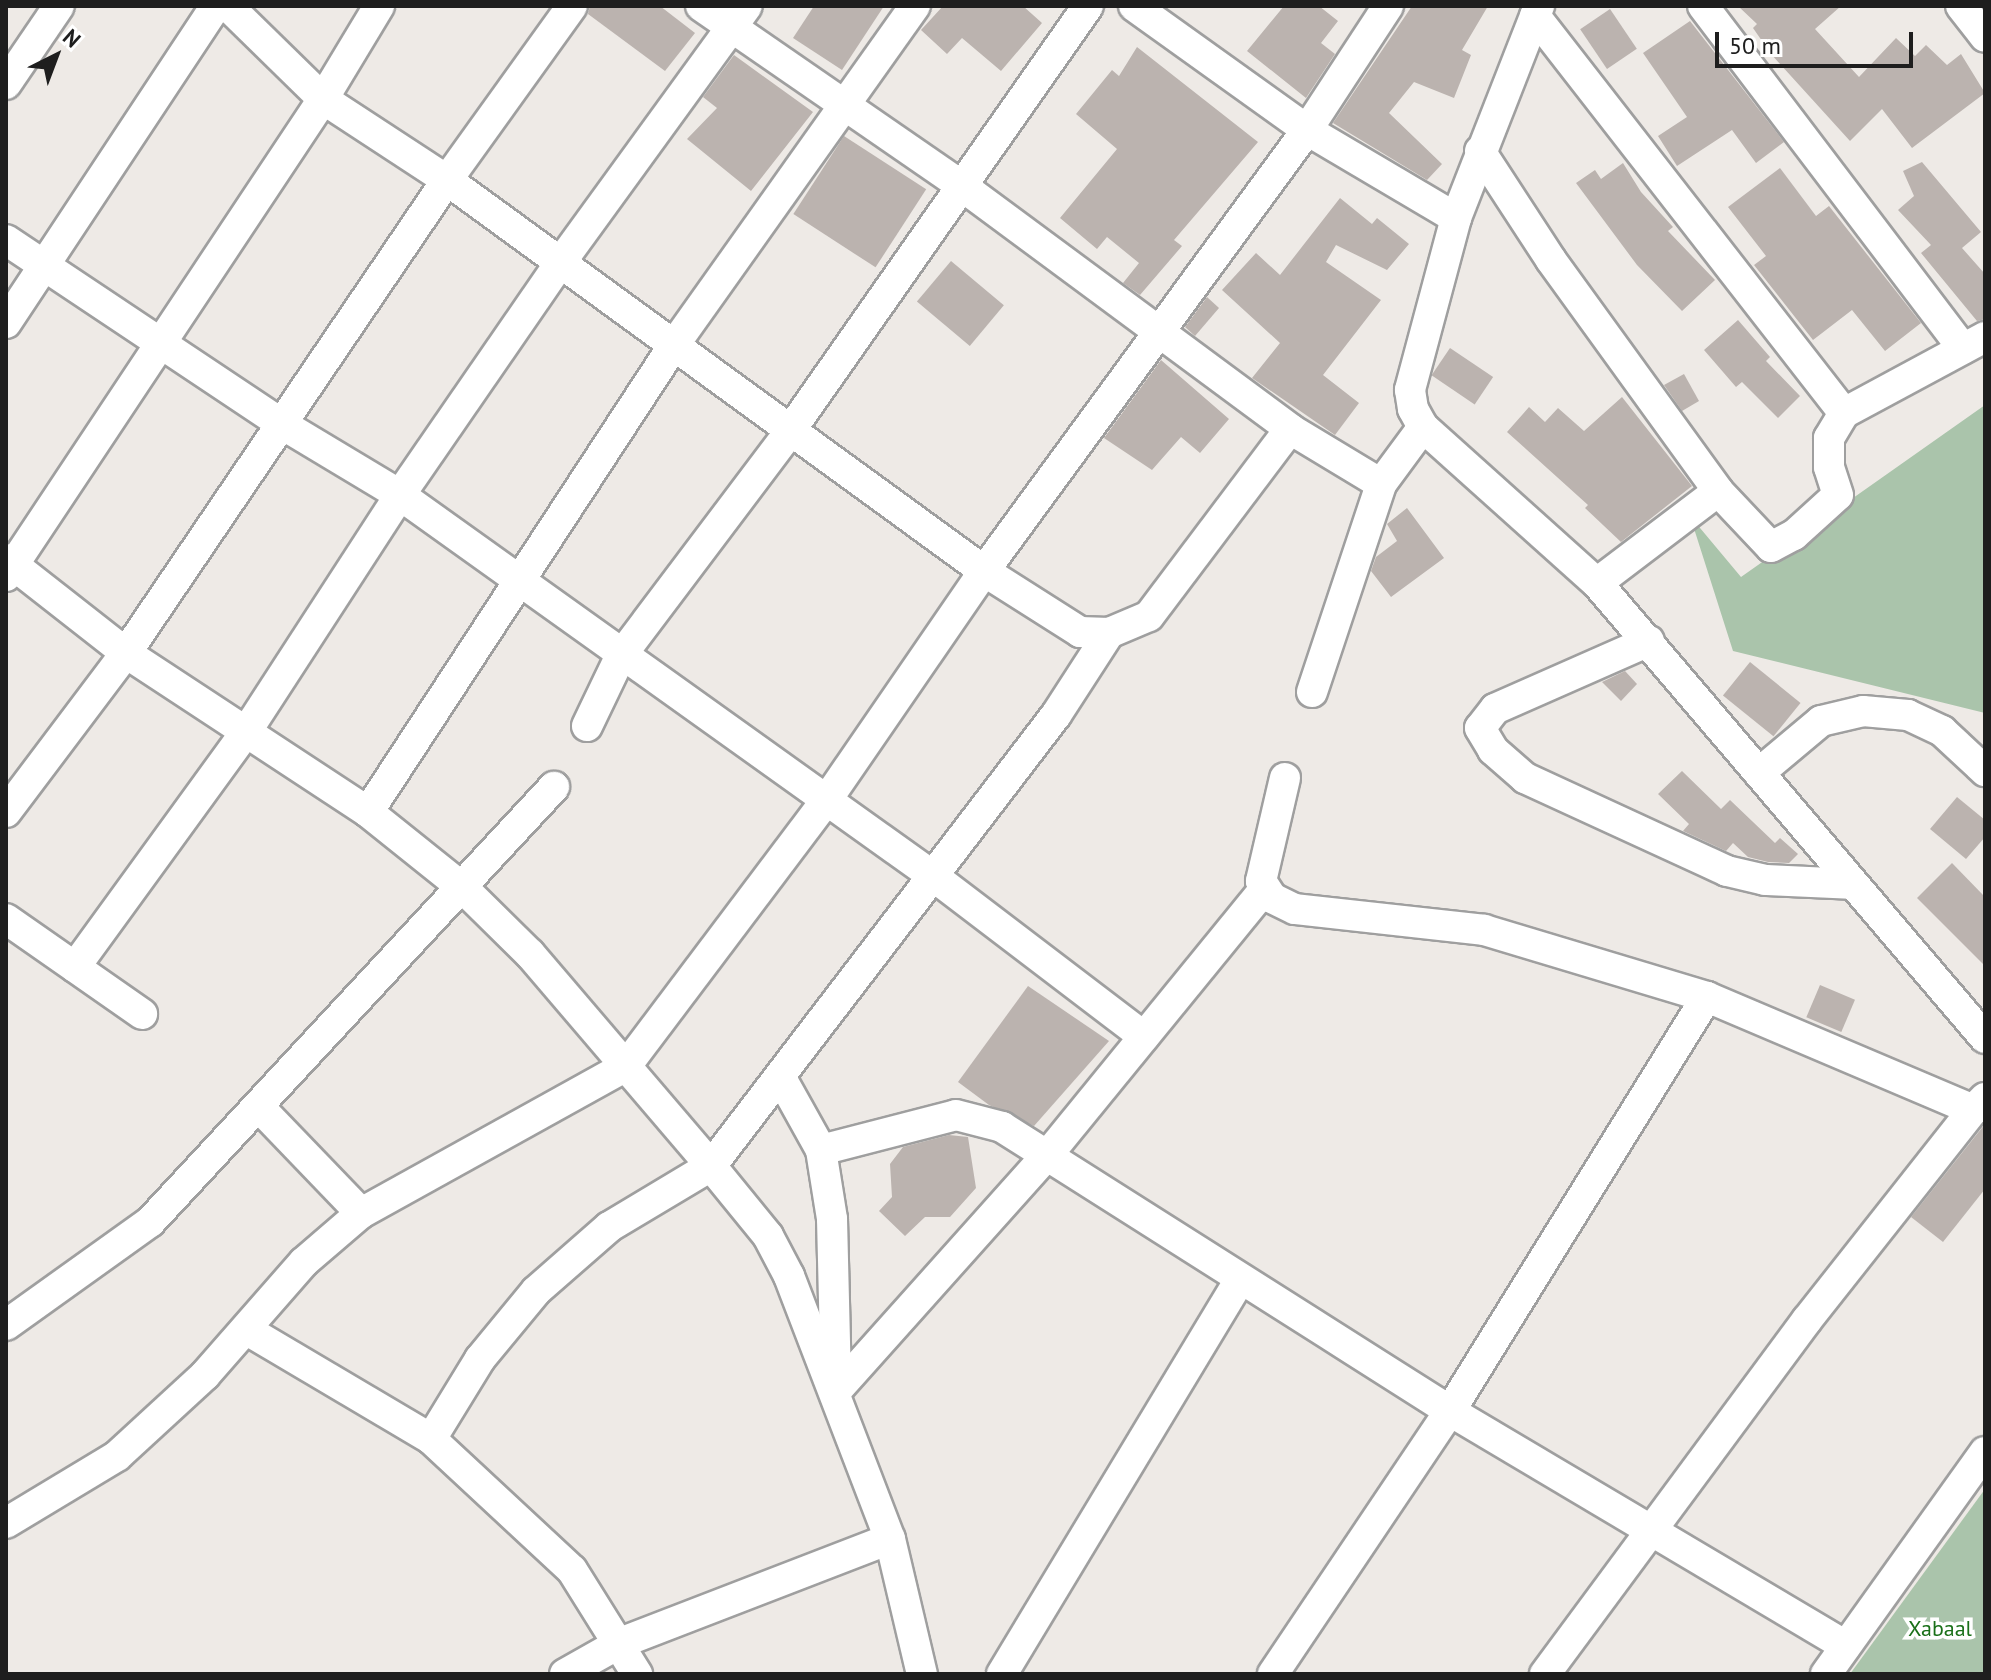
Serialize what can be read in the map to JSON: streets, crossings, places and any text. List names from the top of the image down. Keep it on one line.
{"parks":["Xabaal"],"scale_bar":"50 m","north":"top right"}
